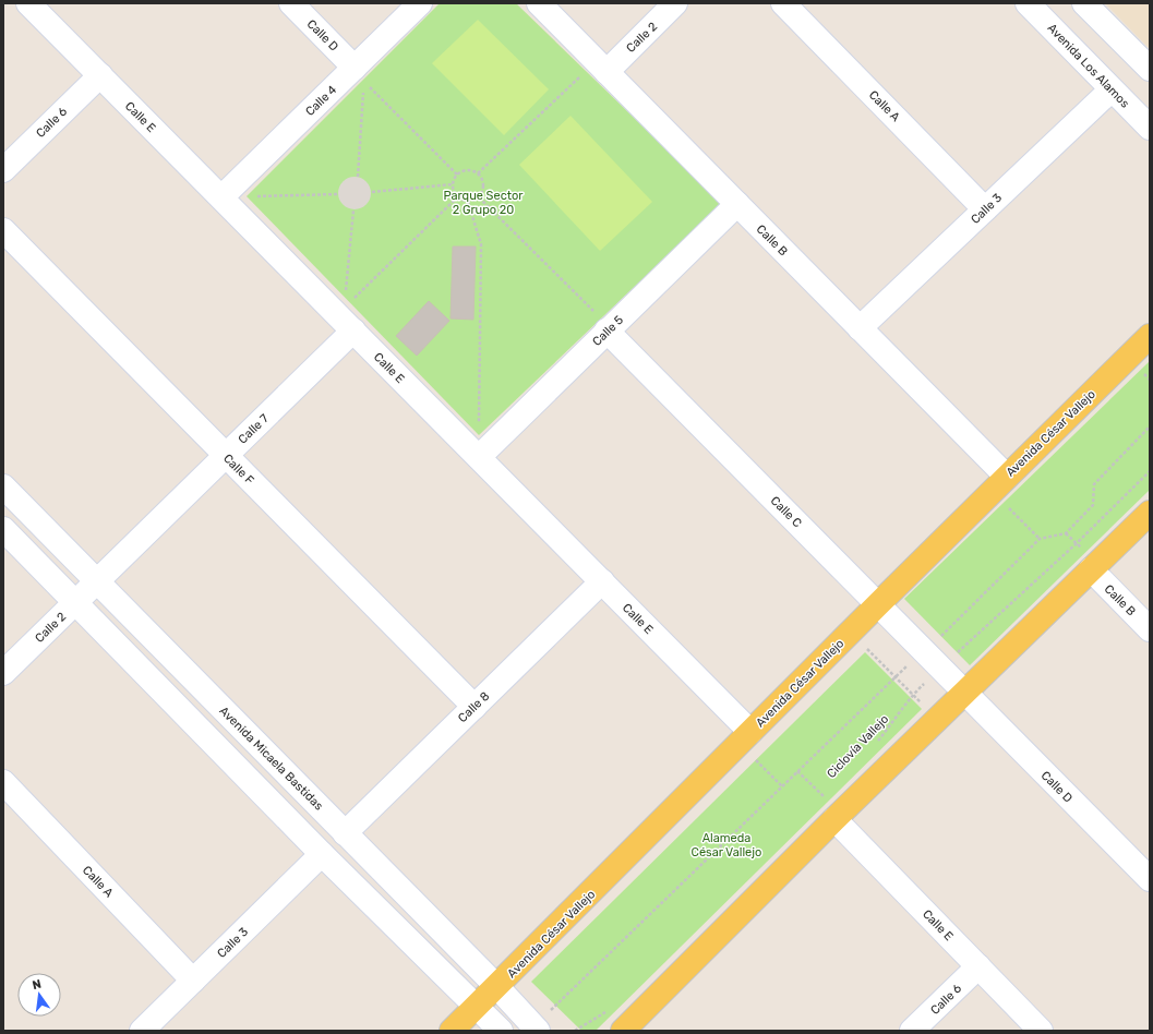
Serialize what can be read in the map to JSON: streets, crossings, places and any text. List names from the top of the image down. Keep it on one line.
{"streets":{"main road":["Avenida César Vallejo"],"street":["Calle D","Calle 2","Avenida Los Alamos","Calle 4","Calle A","Calle E","Calle 6","Calle 3","Calle B","Calle 5","Calle 7","Calle F","Calle C","Calle 8","Avenida Micaela Bastidas"],"path":["Ciclovía Vallejo"]},"crossings":[["Calle D","Calle 4"],["Calle D","Calle C"],["Calle 2","Calle B"],["Calle 2","Calle 7"],["Calle 2","Avenida Micaela Bastidas"],["Avenida Los Alamos","Calle 3"],["Calle 4","Calle E"],["Calle A","Calle 3"],["Calle E","Calle 6"],["Calle E","Calle 5"],["Calle E","Calle 7"],["Calle E","Avenida César Vallejo"],["Calle E","Calle 8"],["Calle 3","Calle B"],["Calle B","Calle 5"],["Calle B","Avenida César Vallejo"],["Calle 5","Calle C"],["Calle 7","Calle F"],["Calle 7","Avenida Micaela Bastidas"],["Avenida César Vallejo","Calle C"],["Avenida César Vallejo","Avenida Micaela Bastidas"],["Calle F","Calle 8"],["Calle C","Ciclovía Vallejo"],["Calle 8","Avenida Micaela Bastidas"]],"parks":["Parque Sector 2 Grupo 20","Alameda César Vallejo"],"north":"top"}
